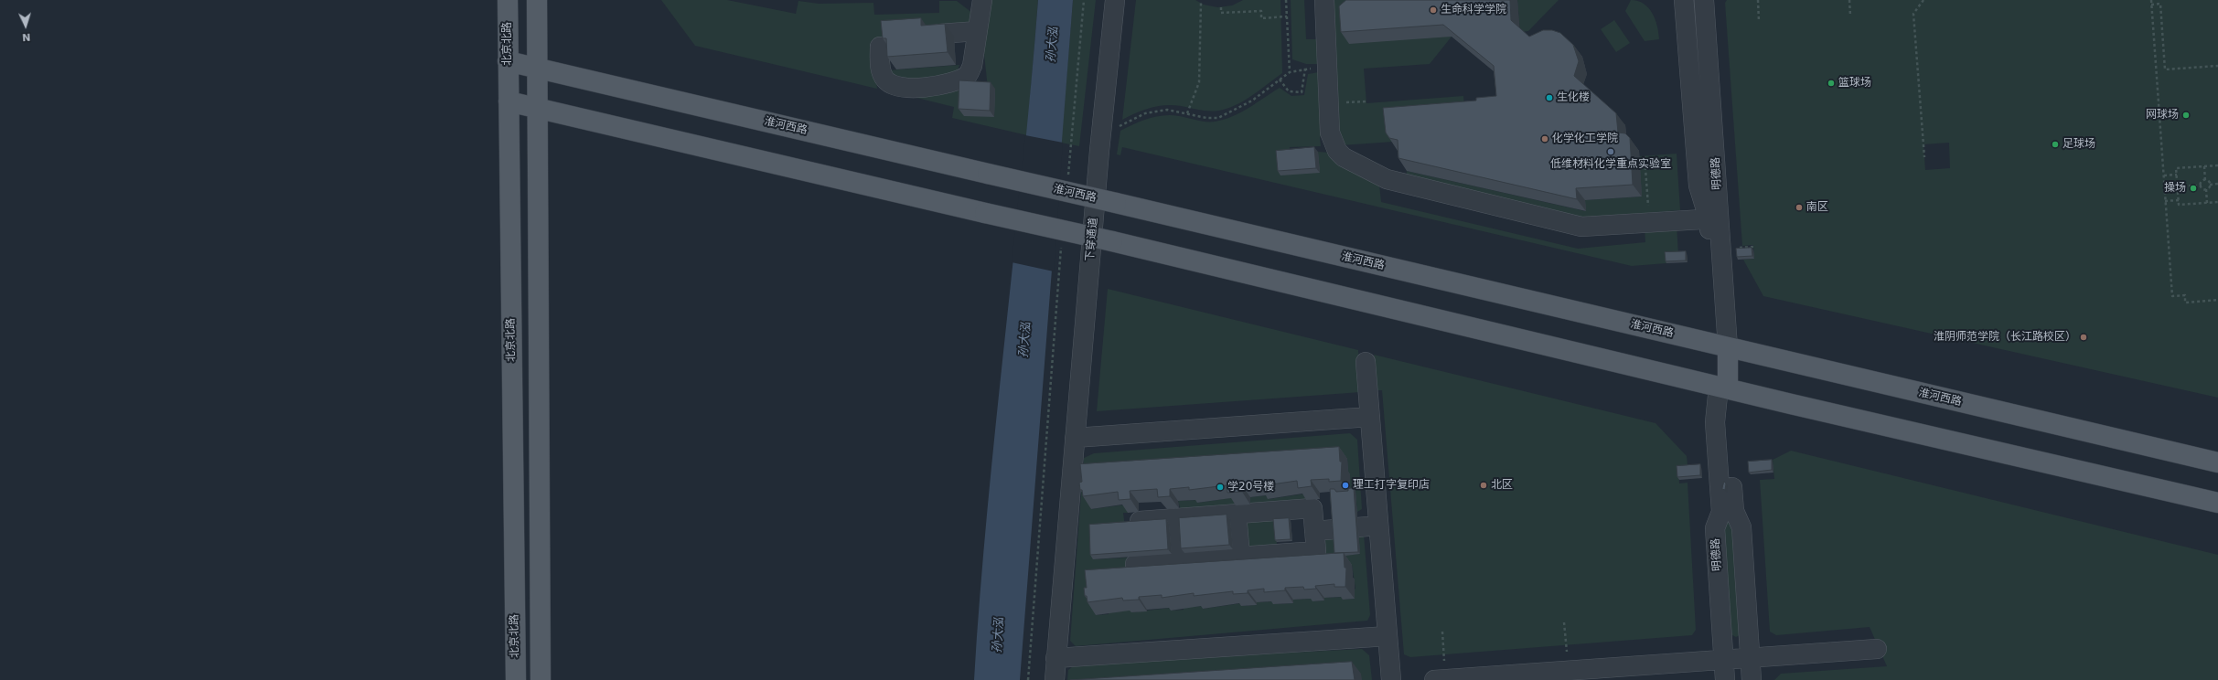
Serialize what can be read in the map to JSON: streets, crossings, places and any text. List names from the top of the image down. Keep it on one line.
{"streets":{"main road":["北京北路","淮河西路"],"lane":["明德路","下穿通道"]},"crossings":[["北京北路","淮河西路"],["淮河西路","明德路"]],"water":["孙大泓"],"places":["生命科学学院","篮球场","生化楼","网球场","化学化工学院","足球场","低维材料化学重点实验室","操场","南区","淮阴师范学院（长江路校区）","理工打字复印店","北区","学20号楼"],"north":"bottom"}
